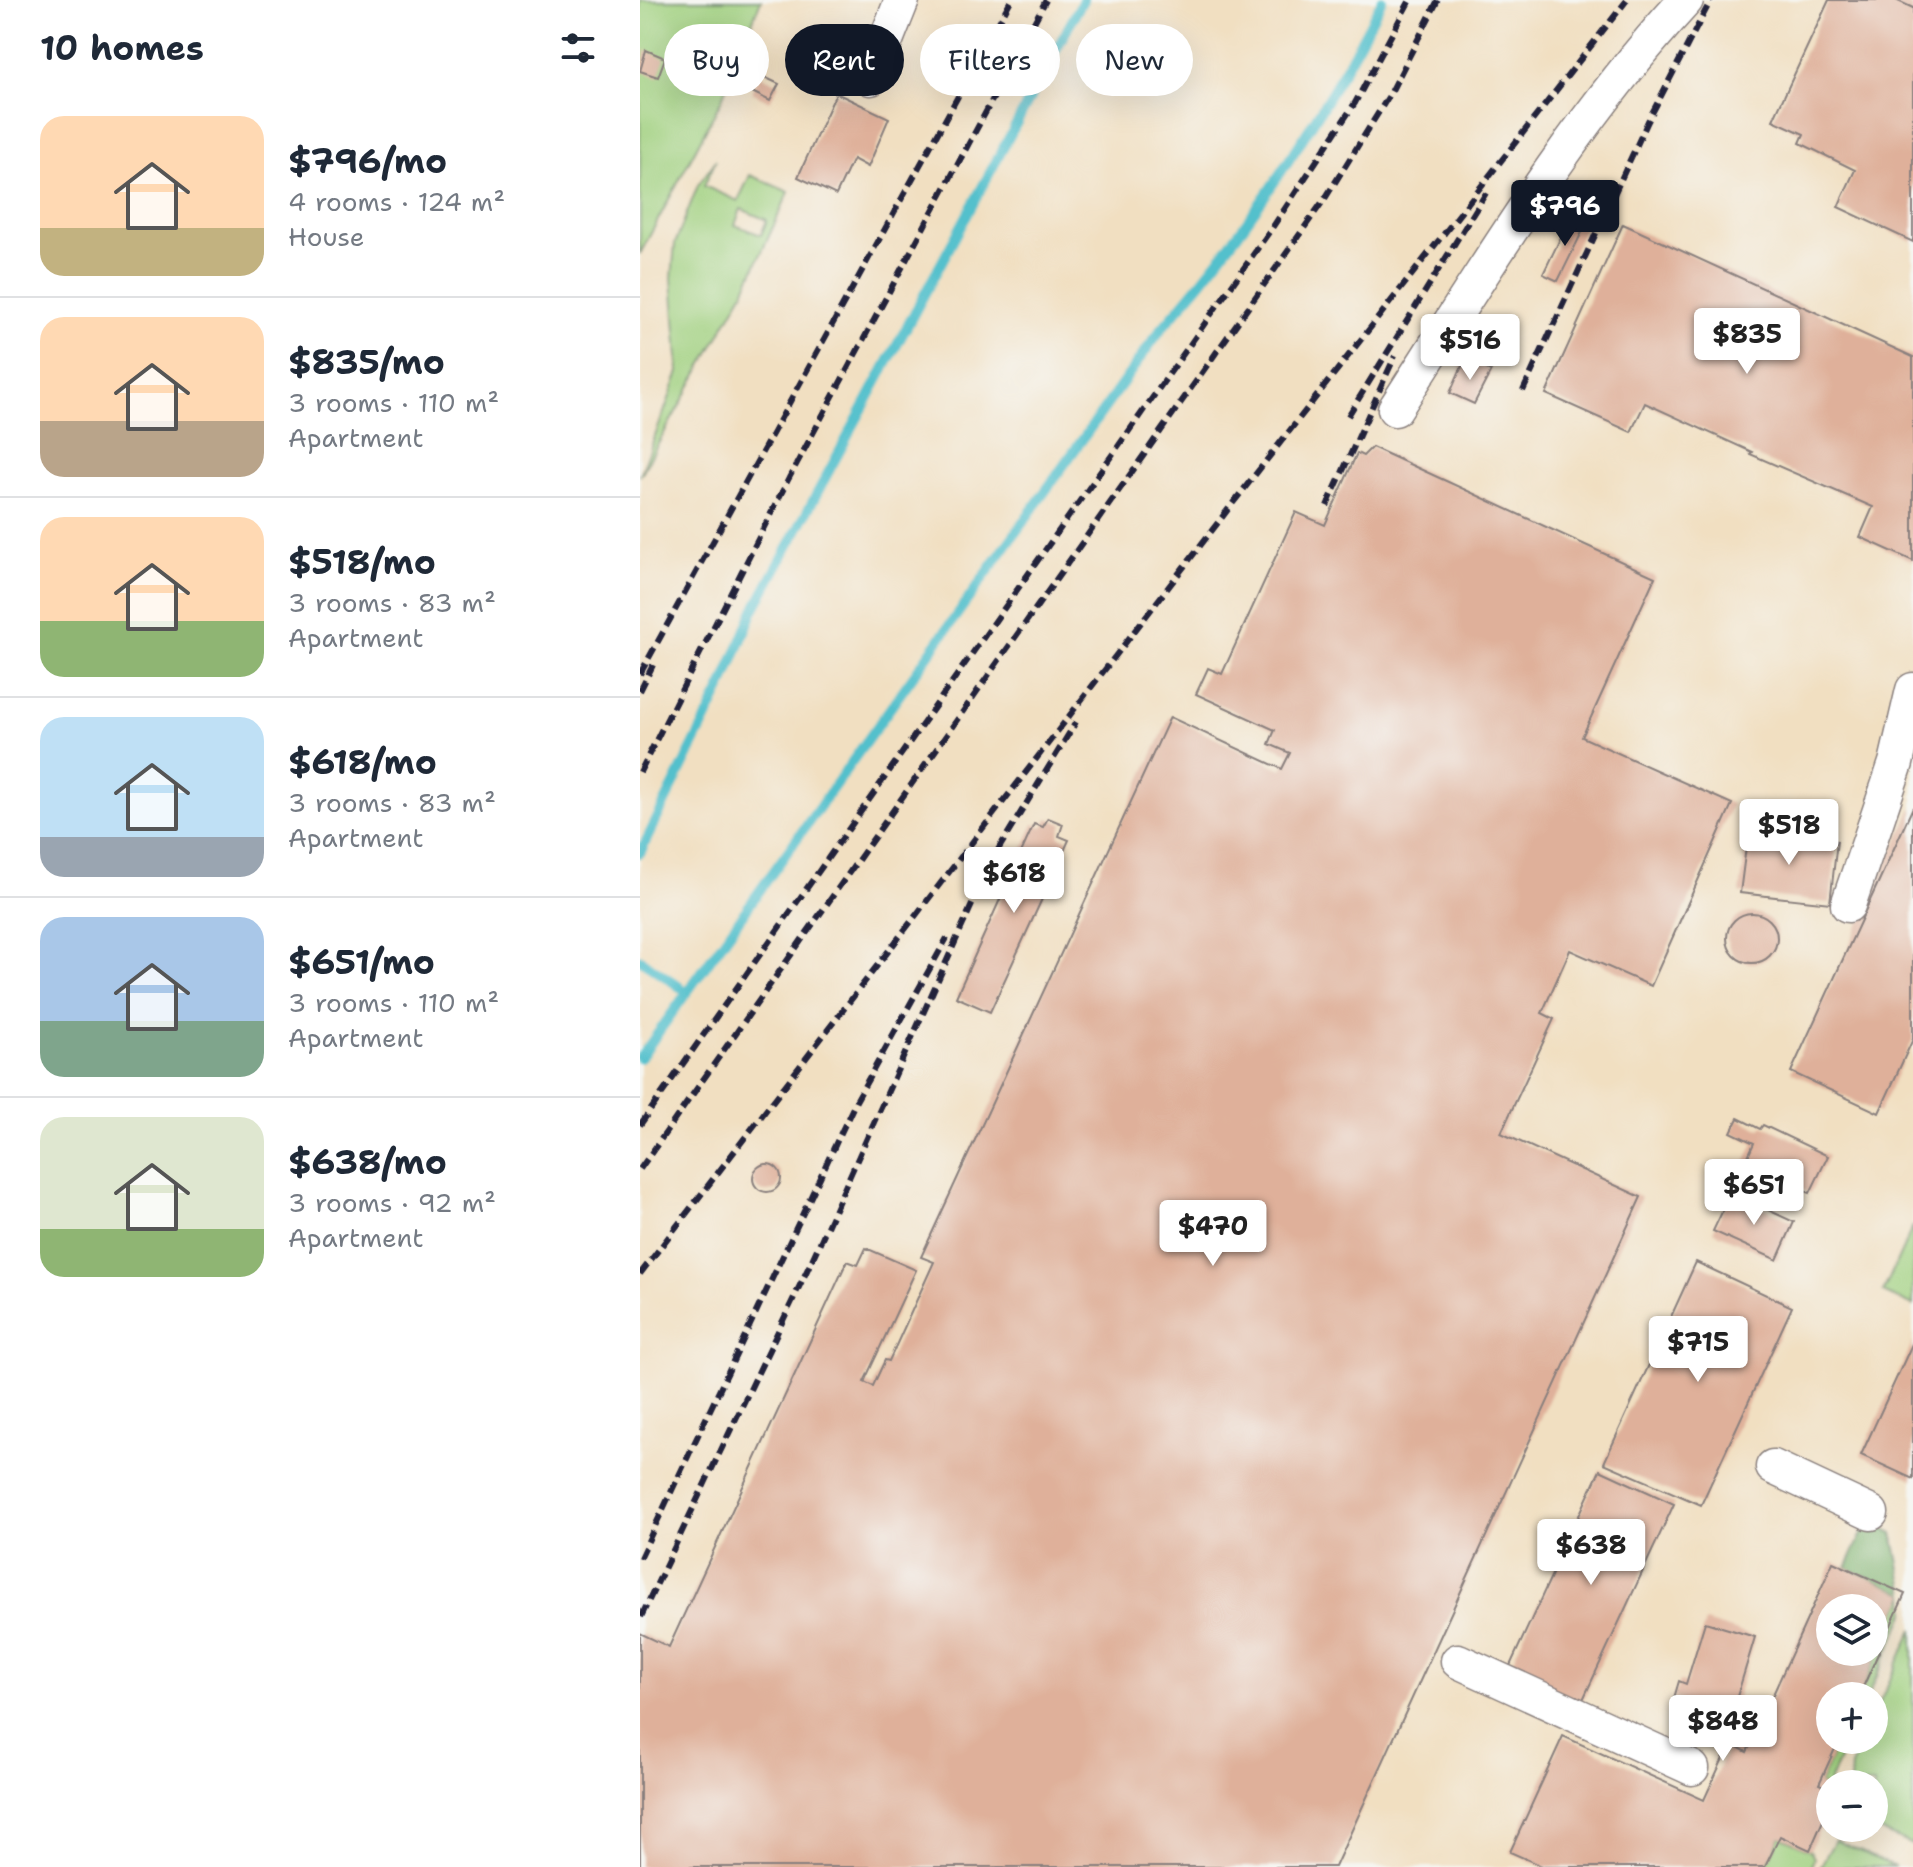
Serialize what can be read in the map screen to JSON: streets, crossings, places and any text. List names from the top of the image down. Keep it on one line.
{"page":{"heading":"10 homes","chip":["Buy","Rent","Filters","New"],"list":[{"name":"$796/mo","note":"4 rooms · 124 m² · House"},{"name":"$835/mo","note":"3 rooms · 110 m² · Apartment"},{"name":"$518/mo","note":"3 rooms · 83 m² · Apartment"},{"name":"$618/mo","note":"3 rooms · 83 m² · Apartment"},{"name":"$651/mo","note":"3 rooms · 110 m² · Apartment"},{"name":"$638/mo","note":"3 rooms · 92 m² · Apartment"}],"price":["$796","$835","$516","$518","$618","$651","$470","$715","$638","$848"],"map_buttons":["+","−"]}}
